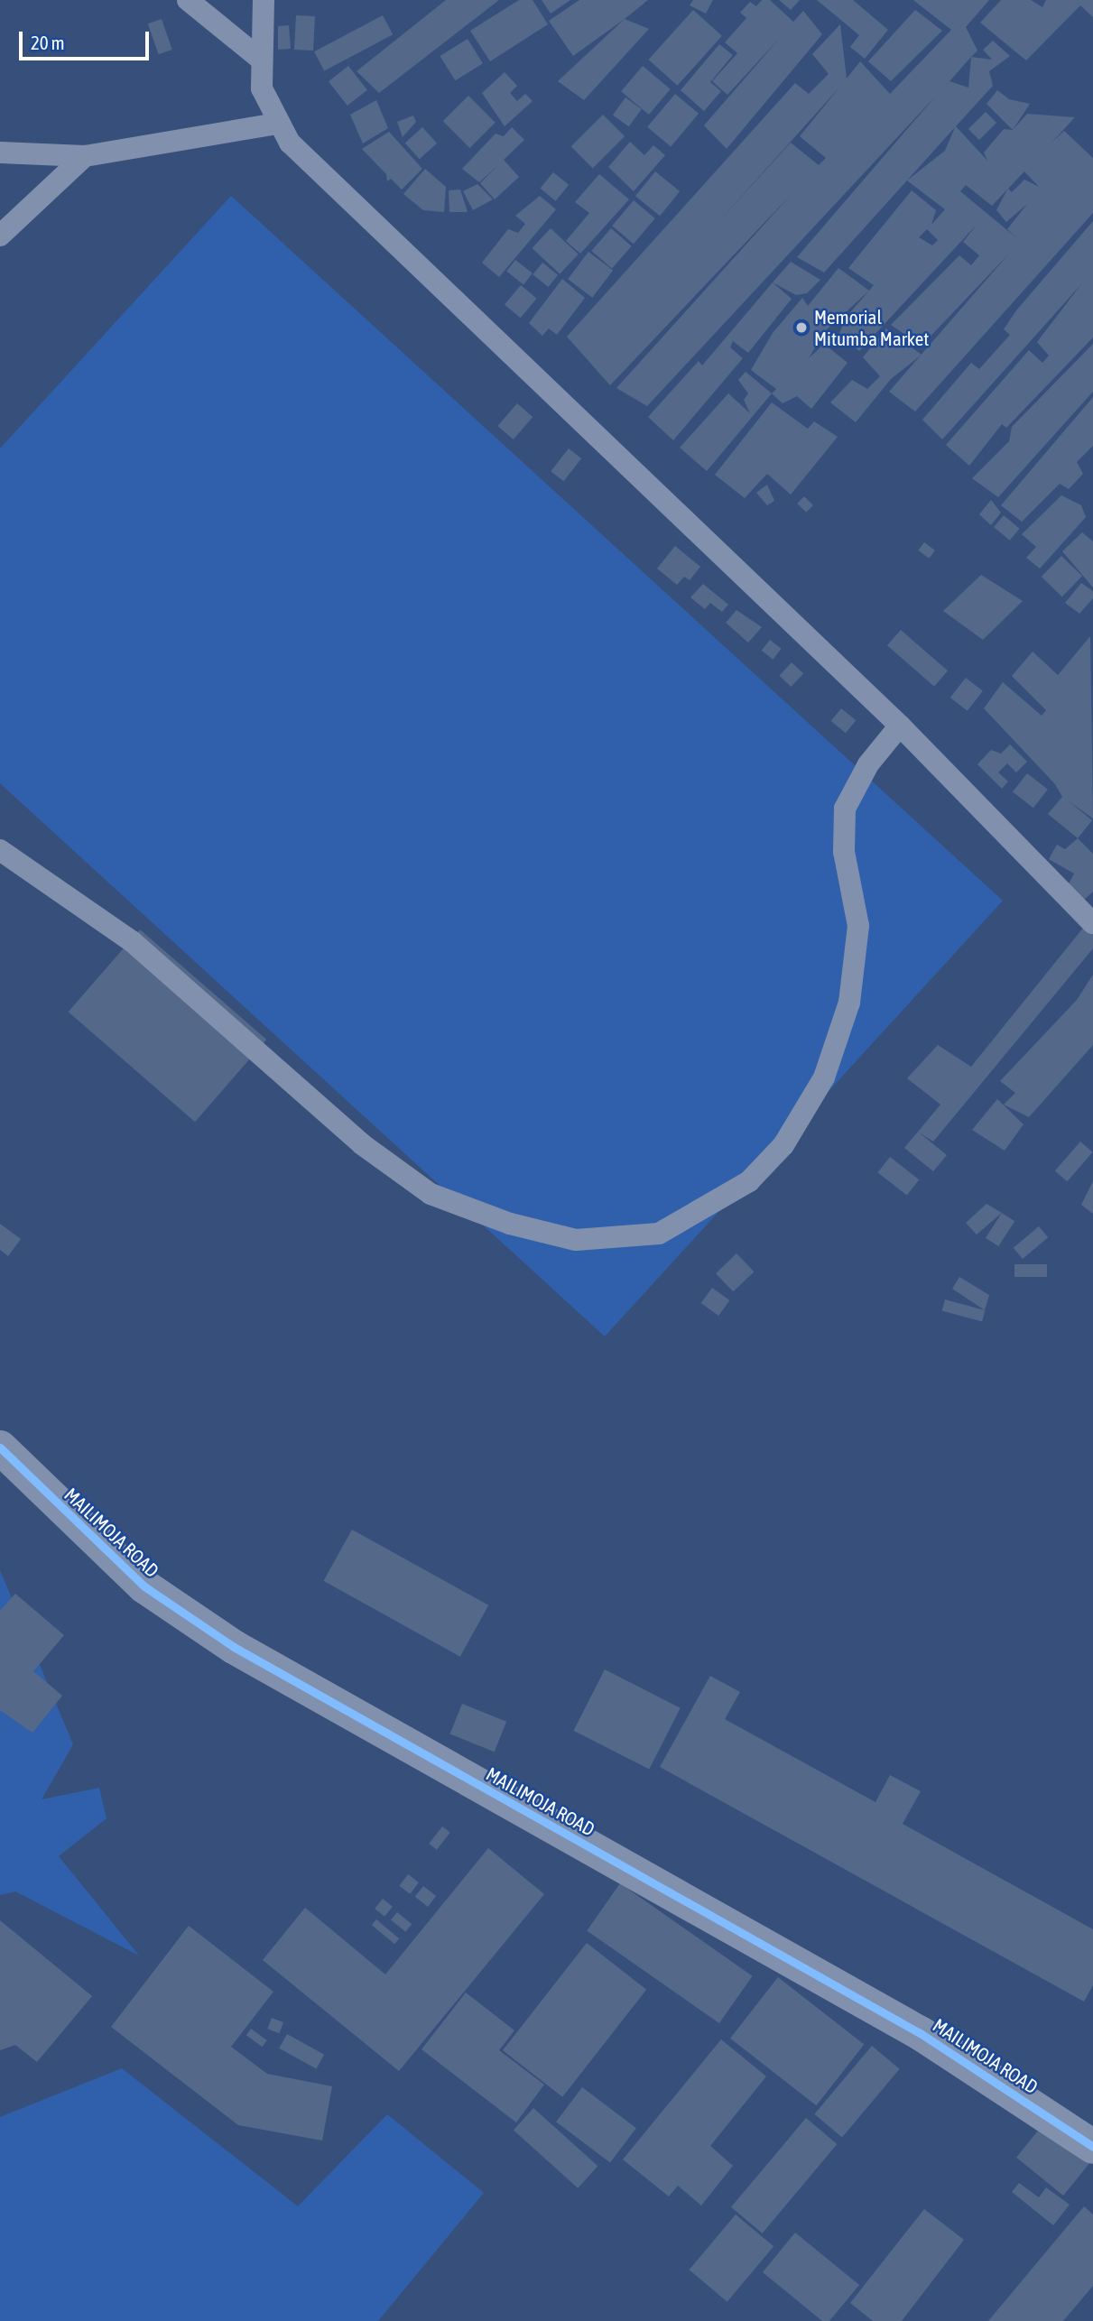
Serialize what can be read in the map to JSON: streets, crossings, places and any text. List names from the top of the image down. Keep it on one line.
{"streets":{"street":["MAILIMOJA ROAD"]},"places":["Memorial Mitumba Market"],"scale_bar":"20 m"}
